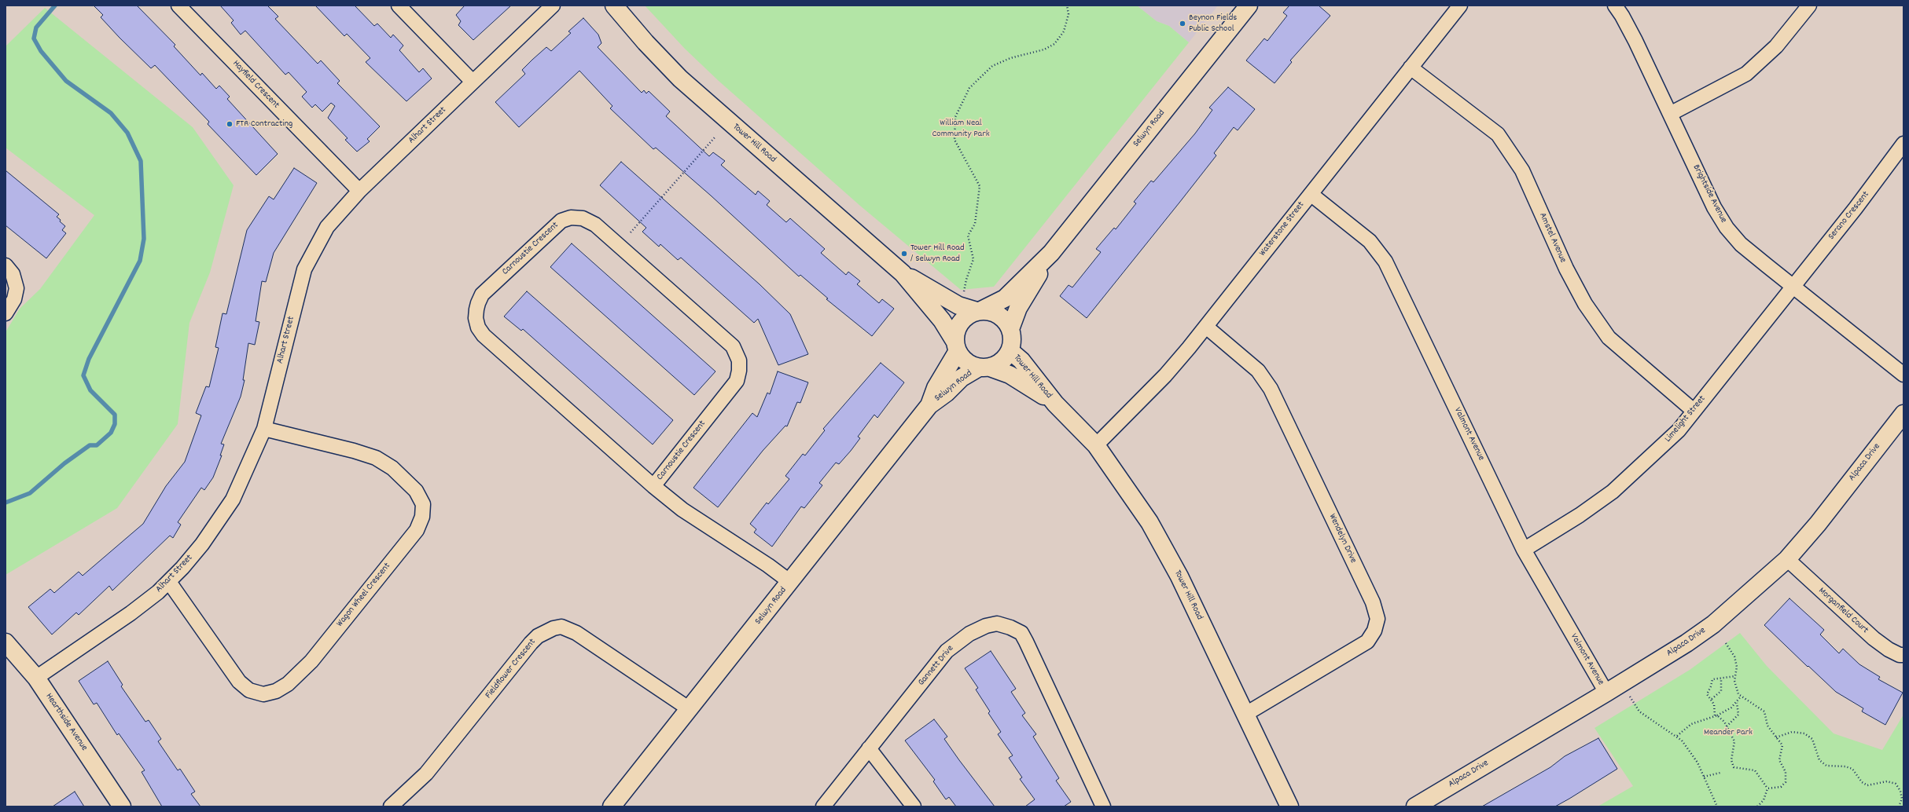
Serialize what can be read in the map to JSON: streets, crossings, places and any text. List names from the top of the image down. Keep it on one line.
{"streets":{"street":["Hayfield Crescent","Alhart Street","Selwyn Road","Tower Hill Road","Brightside Avenue","Serano Crescent","Waterstone Street","Amstel Avenue","Carnoustie Crescent","Limelight Street","Valmont Avenue","Alpaca Drive","Wendelyn Drive","Wagon Wheel Crescent","Morganfield Court","Gannett Drive","Fieldflower Crescent","Hearthside Avenue"]},"crossings":[["Hayfield Crescent","Alhart Street"],["Alhart Street","Wagon Wheel Crescent"],["Alhart Street","Hearthside Avenue"],["Selwyn Road","Tower Hill Road"],["Selwyn Road","Carnoustie Crescent"],["Selwyn Road","Fieldflower Crescent"],["Tower Hill Road","Waterstone Street"],["Tower Hill Road","Wendelyn Drive"],["Brightside Avenue","Serano Crescent"],["Brightside Avenue","Limelight Street"],["Serano Crescent","Limelight Street"],["Waterstone Street","Amstel Avenue"],["Waterstone Street","Valmont Avenue"],["Waterstone Street","Wendelyn Drive"],["Amstel Avenue","Limelight Street"],["Limelight Street","Valmont Avenue"],["Valmont Avenue","Alpaca Drive"],["Alpaca Drive","Morganfield Court"]],"parks":["William Neal Community Park","Meander Park"],"places":["Beynon Fields Public School","FTR Contracting","Tower Hill Road / Selwyn Road"]}
